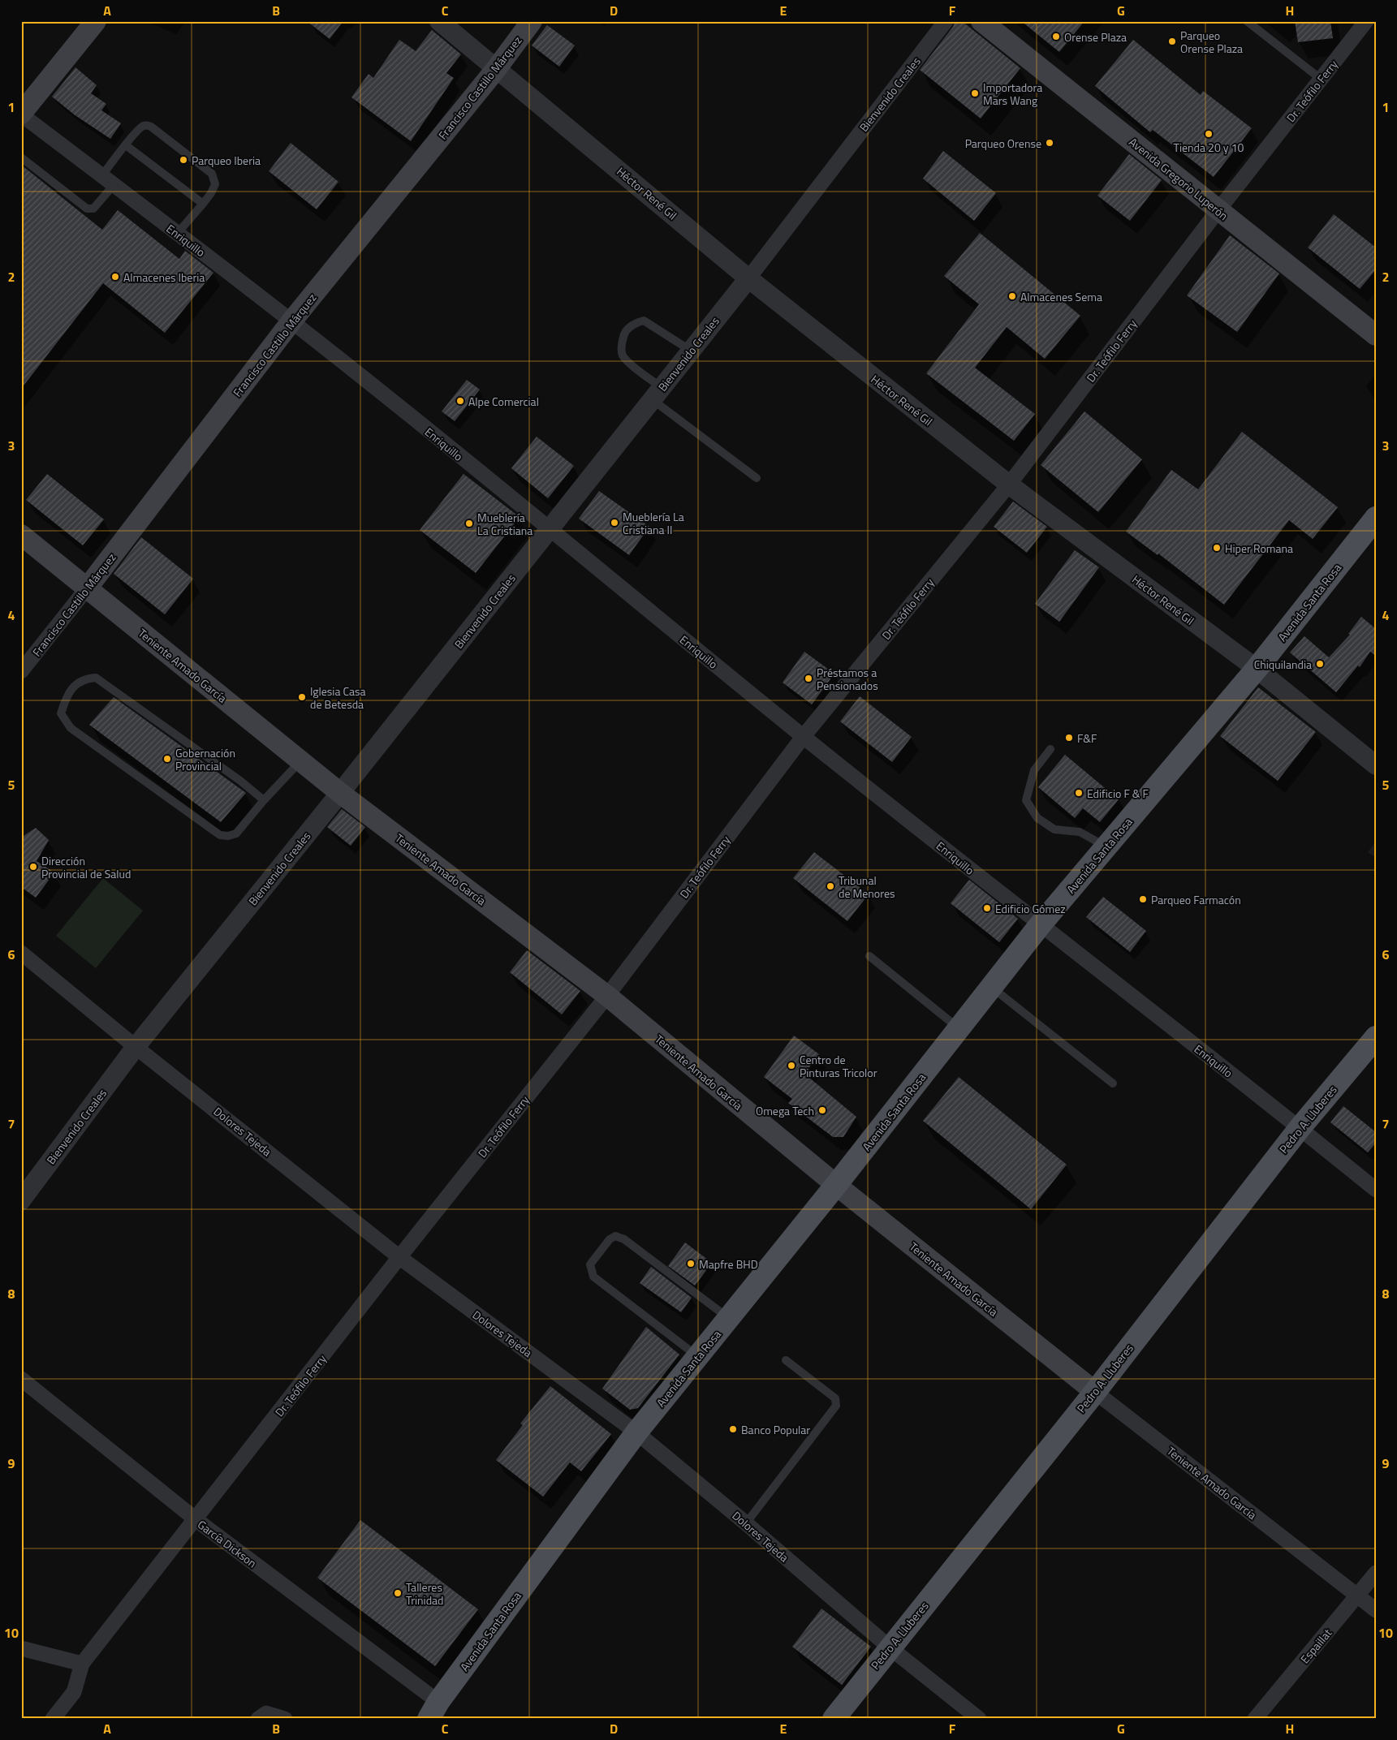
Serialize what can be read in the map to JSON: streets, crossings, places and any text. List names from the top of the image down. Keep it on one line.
{"streets":{"main road":["Francisco Castillo Márquez","Avenida Gregorio Luperón","Avenida Santa Rosa","Teniente Amado García","Pedro A. Lluberes"],"street":["Dr. Teófilo Ferry","Bienvenido Creales","Héctor René Gil","Enriquillo","Dolores Tejeda","García Dickson","Espaillat"]},"crossings":[["Francisco Castillo Márquez","Héctor René Gil"],["Francisco Castillo Márquez","Enriquillo"],["Francisco Castillo Márquez","Teniente Amado García"],["Dr. Teófilo Ferry","Avenida Gregorio Luperón"],["Dr. Teófilo Ferry","Héctor René Gil"],["Dr. Teófilo Ferry","Enriquillo"],["Dr. Teófilo Ferry","Teniente Amado García"],["Dr. Teófilo Ferry","Dolores Tejeda"],["Dr. Teófilo Ferry","García Dickson"],["Bienvenido Creales","Héctor René Gil"],["Bienvenido Creales","Enriquillo"],["Bienvenido Creales","Teniente Amado García"],["Bienvenido Creales","Dolores Tejeda"],["Héctor René Gil","Avenida Santa Rosa"],["Enriquillo","Avenida Santa Rosa"],["Enriquillo","Pedro A. Lluberes"],["Avenida Santa Rosa","Teniente Amado García"],["Avenida Santa Rosa","Dolores Tejeda"],["Avenida Santa Rosa","García Dickson"],["Teniente Amado García","Pedro A. Lluberes"],["Teniente Amado García","Espaillat"],["Pedro A. Lluberes","Dolores Tejeda"]],"places":["Orense Plaza","Parqueo Orense Plaza","Importadora Mars Wang","Tienda 20 y 10","Parqueo Orense","Parqueo Iberia","Almacenes Iberia","Almacenes Sema","Alpe Comercial","Mueblería La Cristiana II","Mueblería La Cristiana","Hiper Romana","Chiquilandia","Préstamos a Pensionados","Iglesia Casa de Betesda","F&F","Gobernación Provincial","Edificio F & F","Dirección Provincial de Salud","Tribunal de Menores","Parqueo Farmacón","Edificio Gómez","Centro de Pinturas Tricolor","Omega Tech","Mapfre BHD","Banco Popular","Talleres Trinidad"],"grid":{"columns":["A","B","C","D","E","F","G","H"],"rows":["1","2","3","4","5","6","7","8","9","10"]}}
